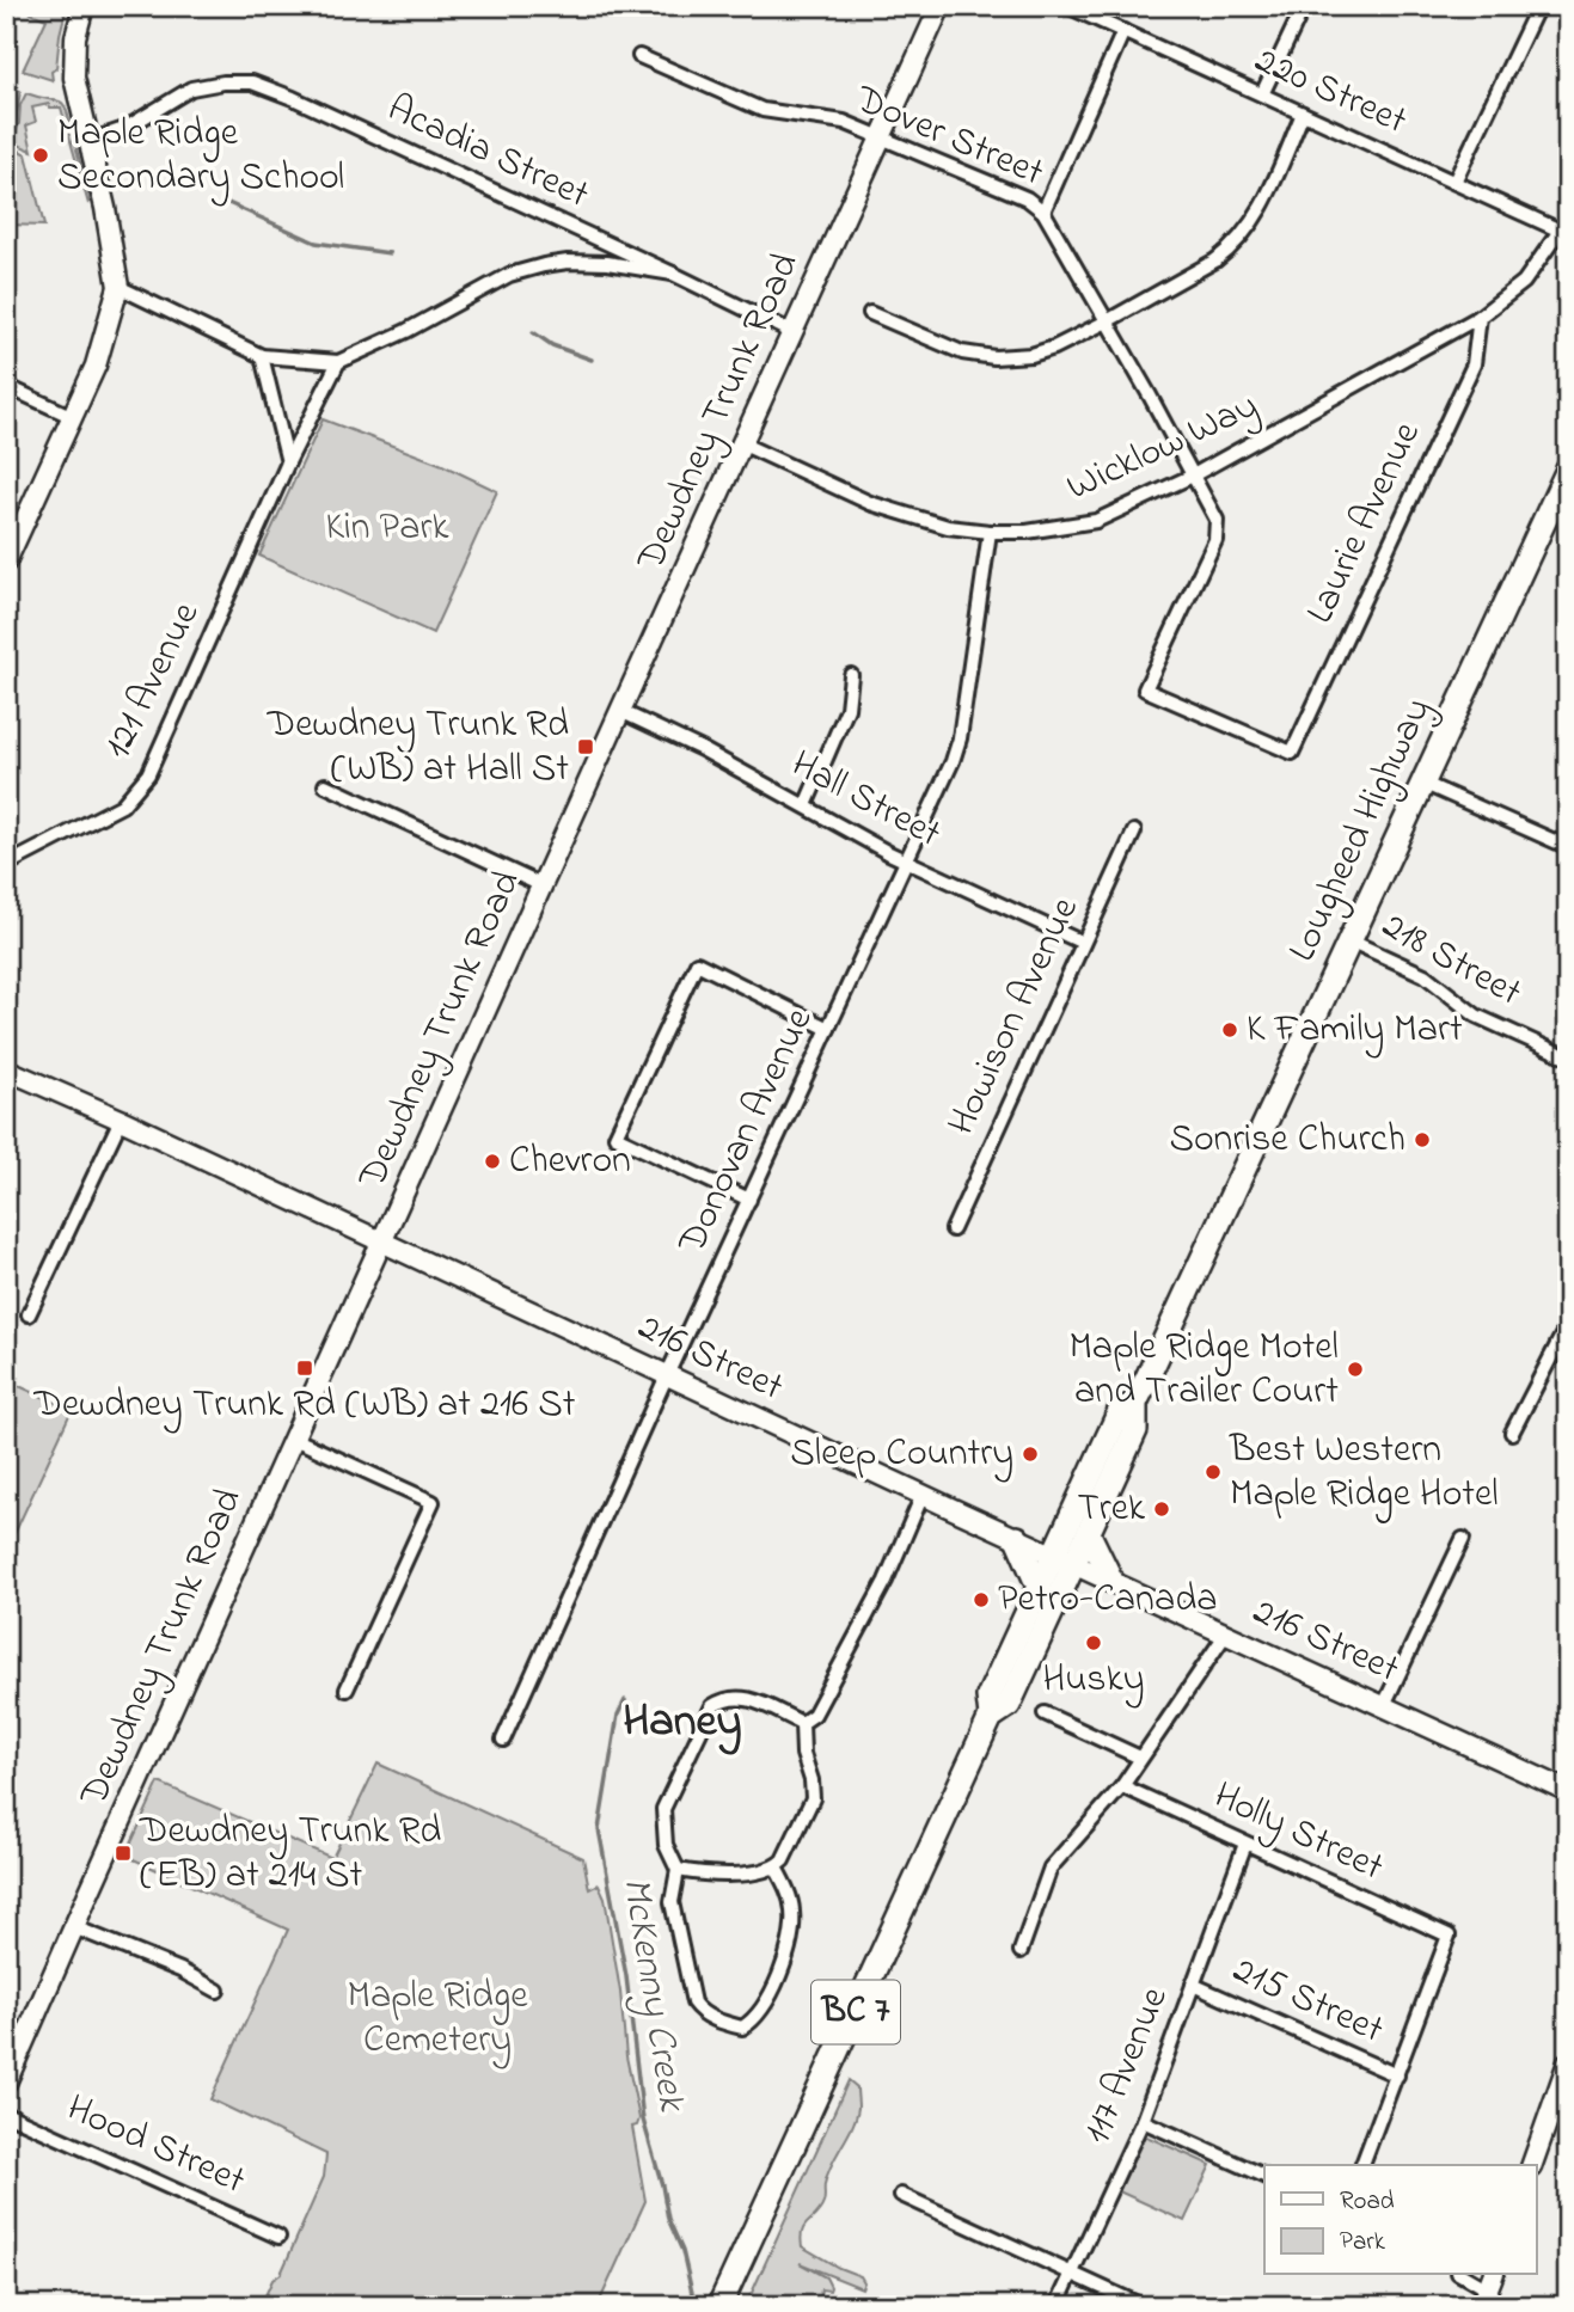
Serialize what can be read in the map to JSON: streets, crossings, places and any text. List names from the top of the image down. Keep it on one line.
{"streets":{"highway":["Lougheed Highway","BC 7"],"main road":["Dewdney Trunk Road","216 Street"],"street":["220 Street","Dover Street","Acadia Street","Wicklow Way","Laurie Avenue","121 Avenue","Hall Street","218 Street","Howison Avenue","Donovan Avenue","Holly Street","215 Street","117 Avenue","Hood Street"]},"crossings":[["220 Street","Wicklow Way"],["Dover Street","Dewdney Trunk Road"],["Dover Street","Wicklow Way"],["Dover Street","Laurie Avenue"],["Acadia Street","Dewdney Trunk Road"],["Acadia Street","121 Avenue"],["Dewdney Trunk Road","Wicklow Way"],["Dewdney Trunk Road","Hall Street"],["Dewdney Trunk Road","216 Street"],["Wicklow Way","Laurie Avenue"],["Wicklow Way","Donovan Avenue"],["Hall Street","Howison Avenue"],["Hall Street","Donovan Avenue"],["Lougheed Highway","218 Street"],["Lougheed Highway","216 Street"],["Donovan Avenue","216 Street"],["Holly Street","215 Street"],["Holly Street","117 Avenue"],["215 Street","117 Avenue"]],"districts":["Haney"],"water":["McKenny Creek"],"parks":["Kin Park","Maple Ridge Cemetery"],"places":{"other":["Maple Ridge Secondary School","K Family Mart","Sonrise Church","Chevron","Maple Ridge Motel and Trailer Court","Sleep Country","Best Western Maple Ridge Hotel","Trek","Petro-Canada","Husky"],"transit":["Dewdney Trunk Rd (WB) at Hall St","Dewdney Trunk Rd (WB) at 216 St","Dewdney Trunk Rd (EB) at 214 St"]},"legend":["Road","Park"]}
